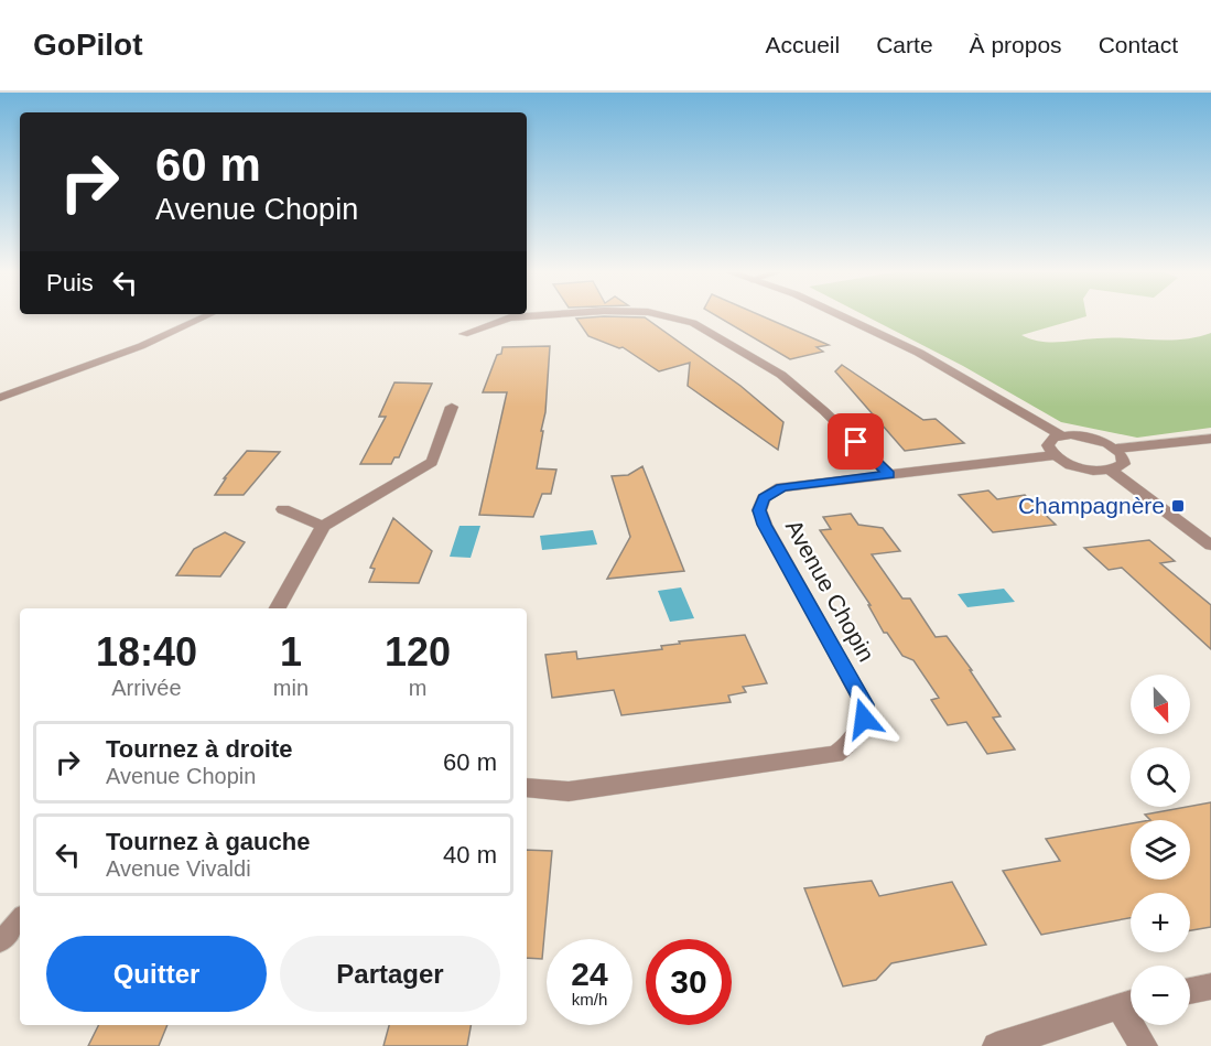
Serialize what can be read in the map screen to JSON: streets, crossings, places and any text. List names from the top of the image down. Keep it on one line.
{"streets":{"street":["Avenue Chopin"]},"places":{"transit":["Champagnère"]},"north":"bottom","page":{"header":"GoPilot","nav":["Accueil","Carte","À propos","Contact"],"turn":["60 m","Avenue Chopin"],"then":"Puis","eta":["18:40","Arrivée","1","min","120","m"],"map_buttons":["+","−"],"list":[{"name":"Tournez à droite","note":"Avenue Chopin","value":"60 m"},{"name":"Tournez à gauche","note":"Avenue Vivaldi","value":"40 m"}],"buttons":["Quitter","Partager"],"speed":"24 km/h","limit":"30"}}
